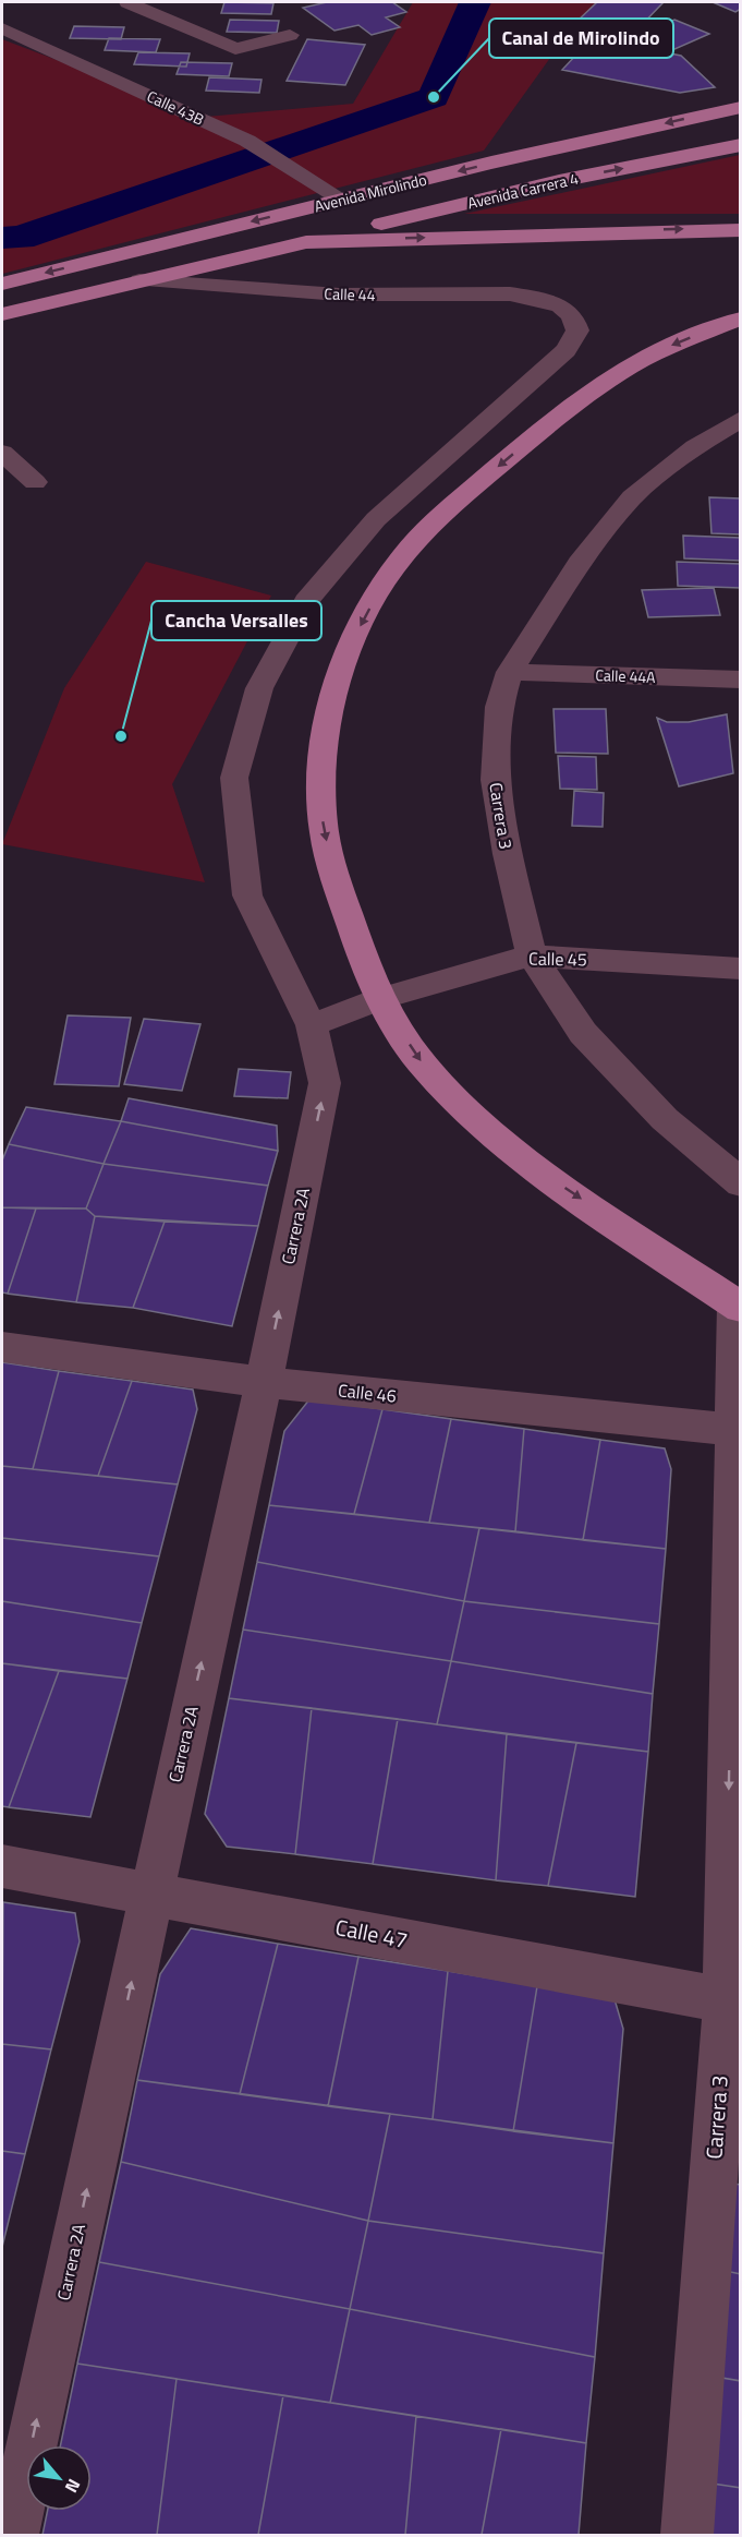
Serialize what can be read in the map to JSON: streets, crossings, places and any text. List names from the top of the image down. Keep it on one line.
{"streets":{"main road":["Avenida Carrera 4","Avenida Mirolindo"],"street":["Calle 43B","Calle 44","Calle 44A","Carrera 3","Calle 45","Carrera 2A","Calle 46","Calle 47"]},"crossings":[["Calle 43B","Avenida Mirolindo"],["Avenida Carrera 4","Avenida Mirolindo"],["Avenida Mirolindo","Calle 44"],["Calle 44","Carrera 2A"],["Calle 44A","Carrera 3"],["Carrera 3","Calle 45"],["Carrera 3","Calle 46"],["Carrera 3","Calle 47"],["Carrera 2A","Calle 46"],["Carrera 2A","Calle 47"]],"one_way":["Avenida Carrera 4","Carrera 2A"],"places":["Canal de Mirolindo","Cancha Versalles"],"north":"bottom right"}
